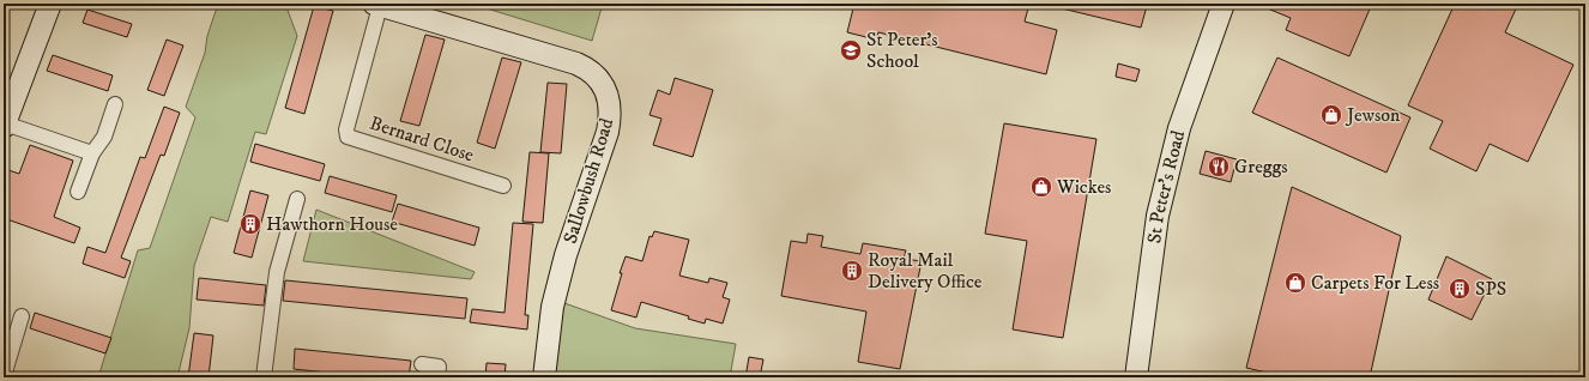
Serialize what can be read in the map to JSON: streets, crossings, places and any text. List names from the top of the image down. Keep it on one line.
{"streets":{"street":["Bernard Close","Sallowbush Road","St Peter's Road"]},"crossings":[["Bernard Close","Sallowbush Road"]],"places":{"school or university":["St Peter's School"],"shop":["Jewson","Wickes","Carpets For Less"],"restaurant":["Greggs"],"building":["Hawthorn House","Royal Mail Delivery Office","SPS"]}}
